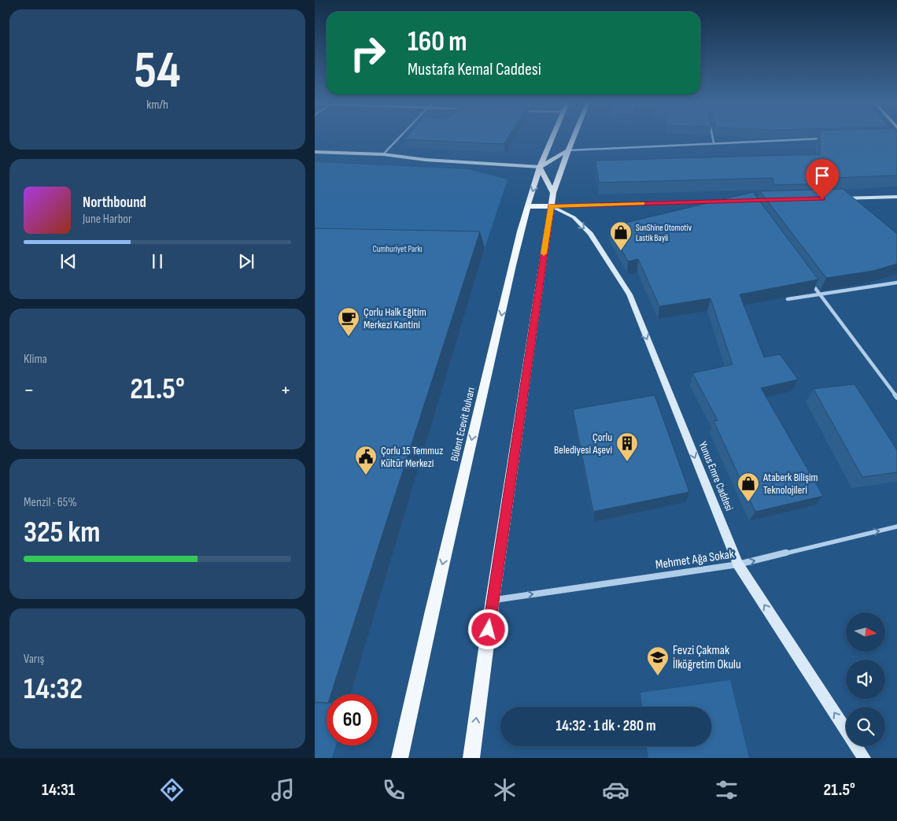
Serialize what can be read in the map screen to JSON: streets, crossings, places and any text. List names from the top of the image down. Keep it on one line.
{"streets":{"main road":["Bülent Ecevit Bulvarı"],"street":["Yunus Emre Caddesi","Mehmet Ağa Sokak"]},"crossings":[["Yunus Emre Caddesi","Mehmet Ağa Sokak"]],"one_way":["Mehmet Ağa Sokak"],"parks":["Cumhuriyet Parkı"],"places":{"shop":["SunShine Otomotiv Lastik Bayii","Ataberk Bilişim Teknolojileri"],"cafe":["Çorlu Halk Eğitim Merkezi Kantini"],"building":["Çorlu Belediyesi Aşevi"],"public building":["Çorlu 15 Temmuz Kültür Merkezi"],"school or university":["Fevzi Çakmak İlköğretim Okulu"]},"north":"right","page":{"tile":[["54","km/h"],"Klima",["Menzil · 65%","325 km"],["Varış","14:32"]],"turn":["160 m","Mustafa Kemal Caddesi"],"song":["Northbound","June Harbor"],"heat":["−","21.5°","+"],"limit":"60","trip":"14:32 · 1 dk · 280 m","tabs":["14:31","21.5°"]}}
